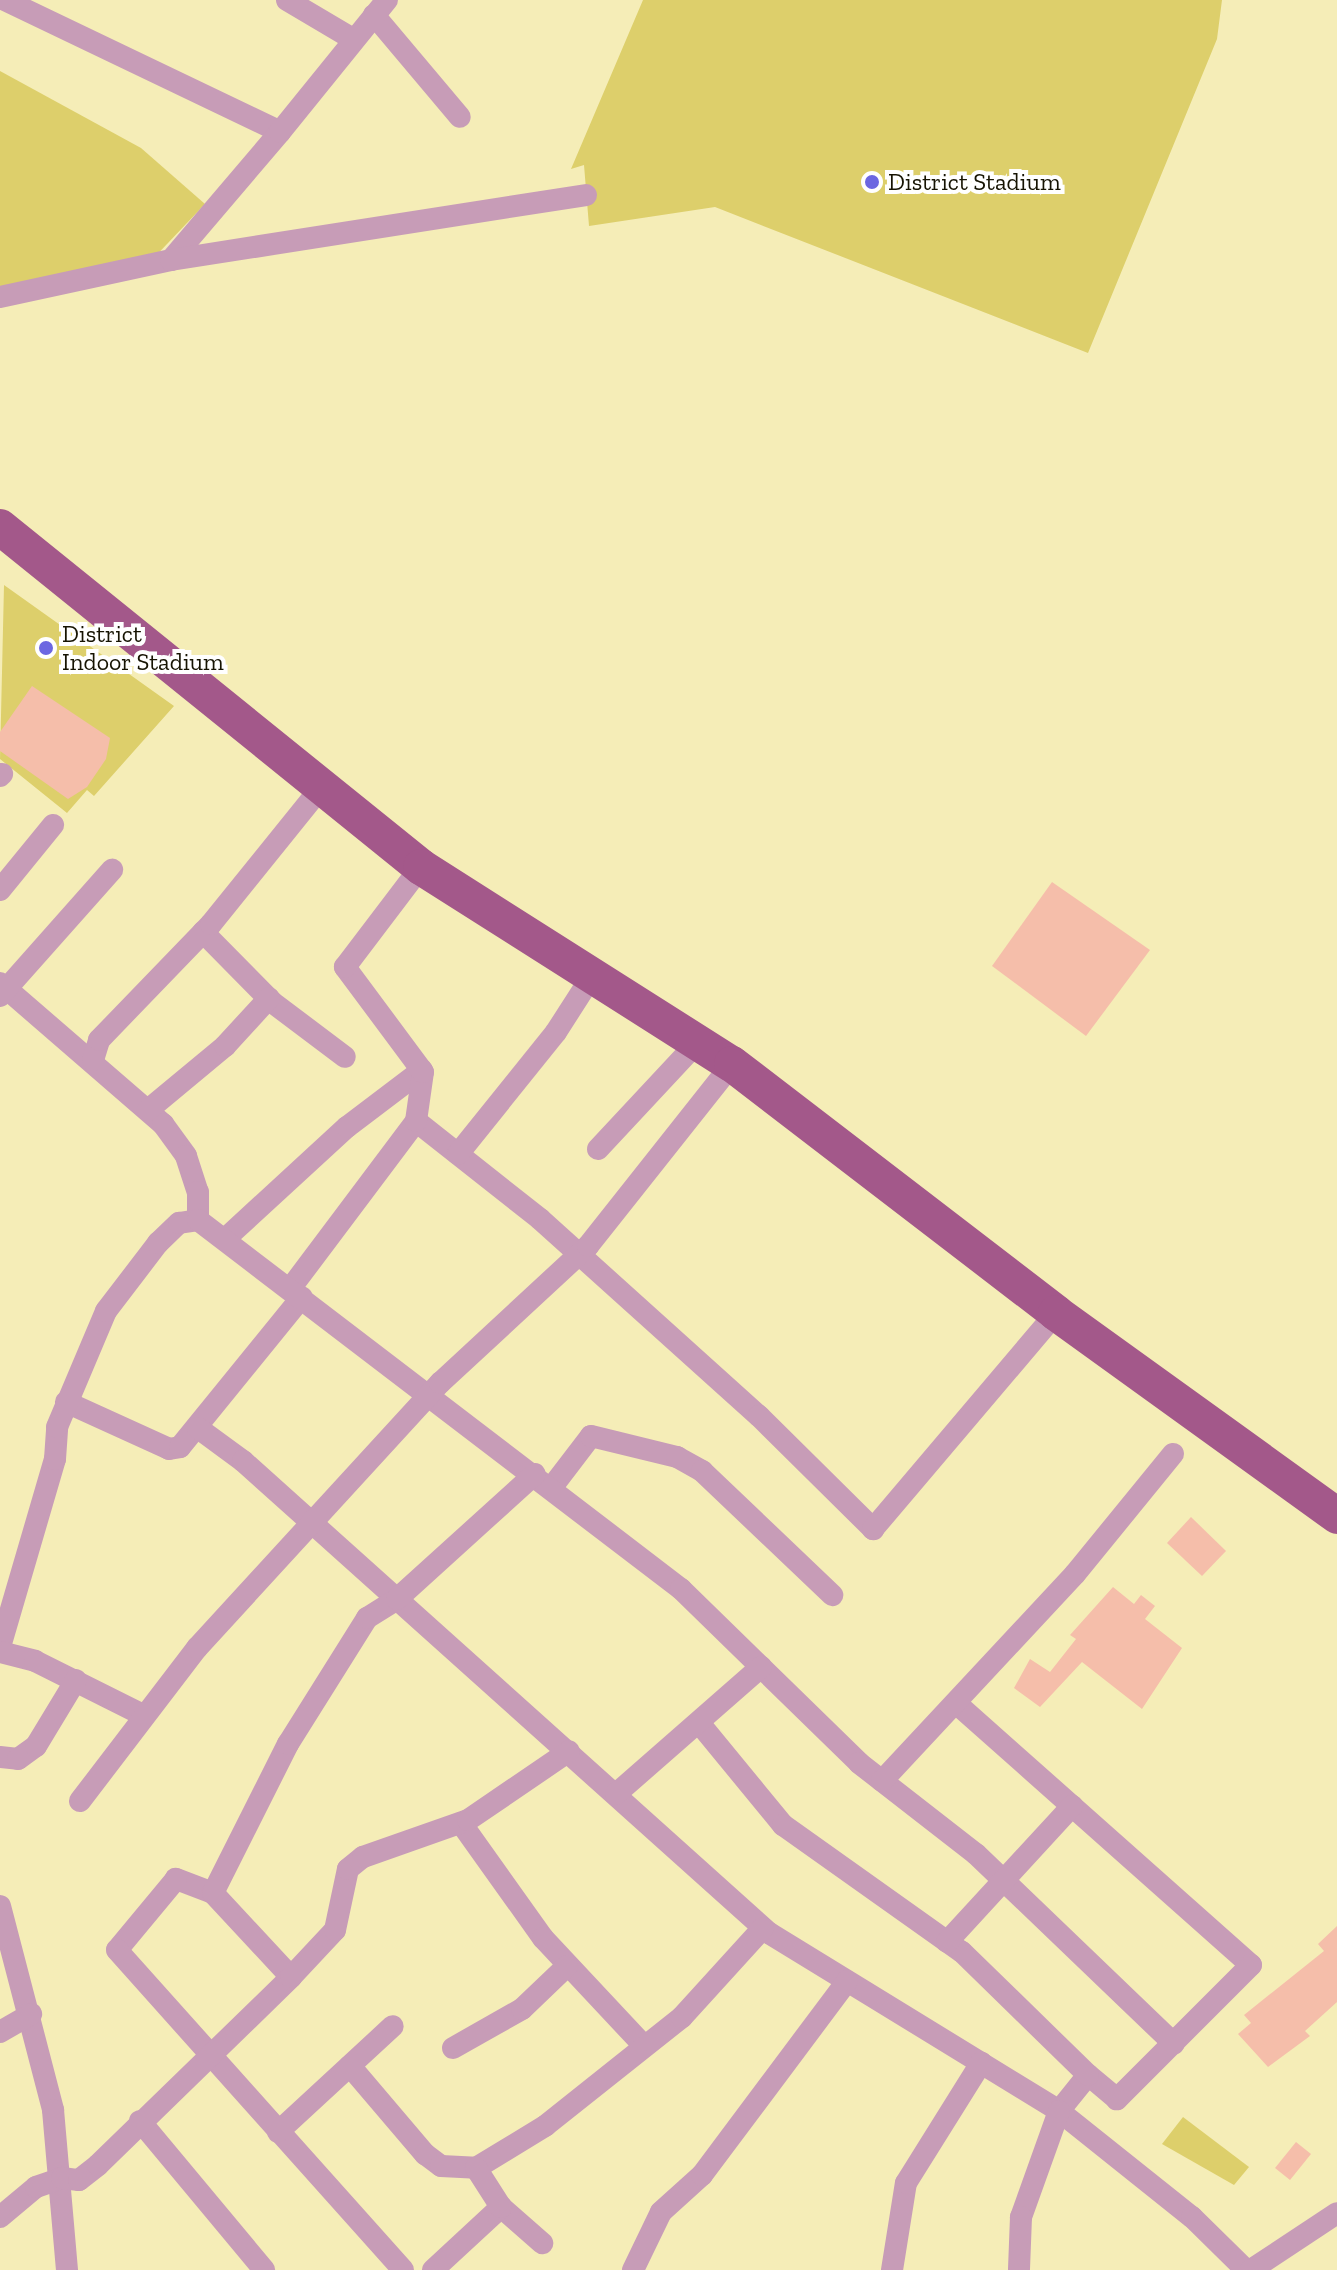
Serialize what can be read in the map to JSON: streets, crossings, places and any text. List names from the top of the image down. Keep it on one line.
{"places":["District Stadium","District Indoor Stadium"]}
